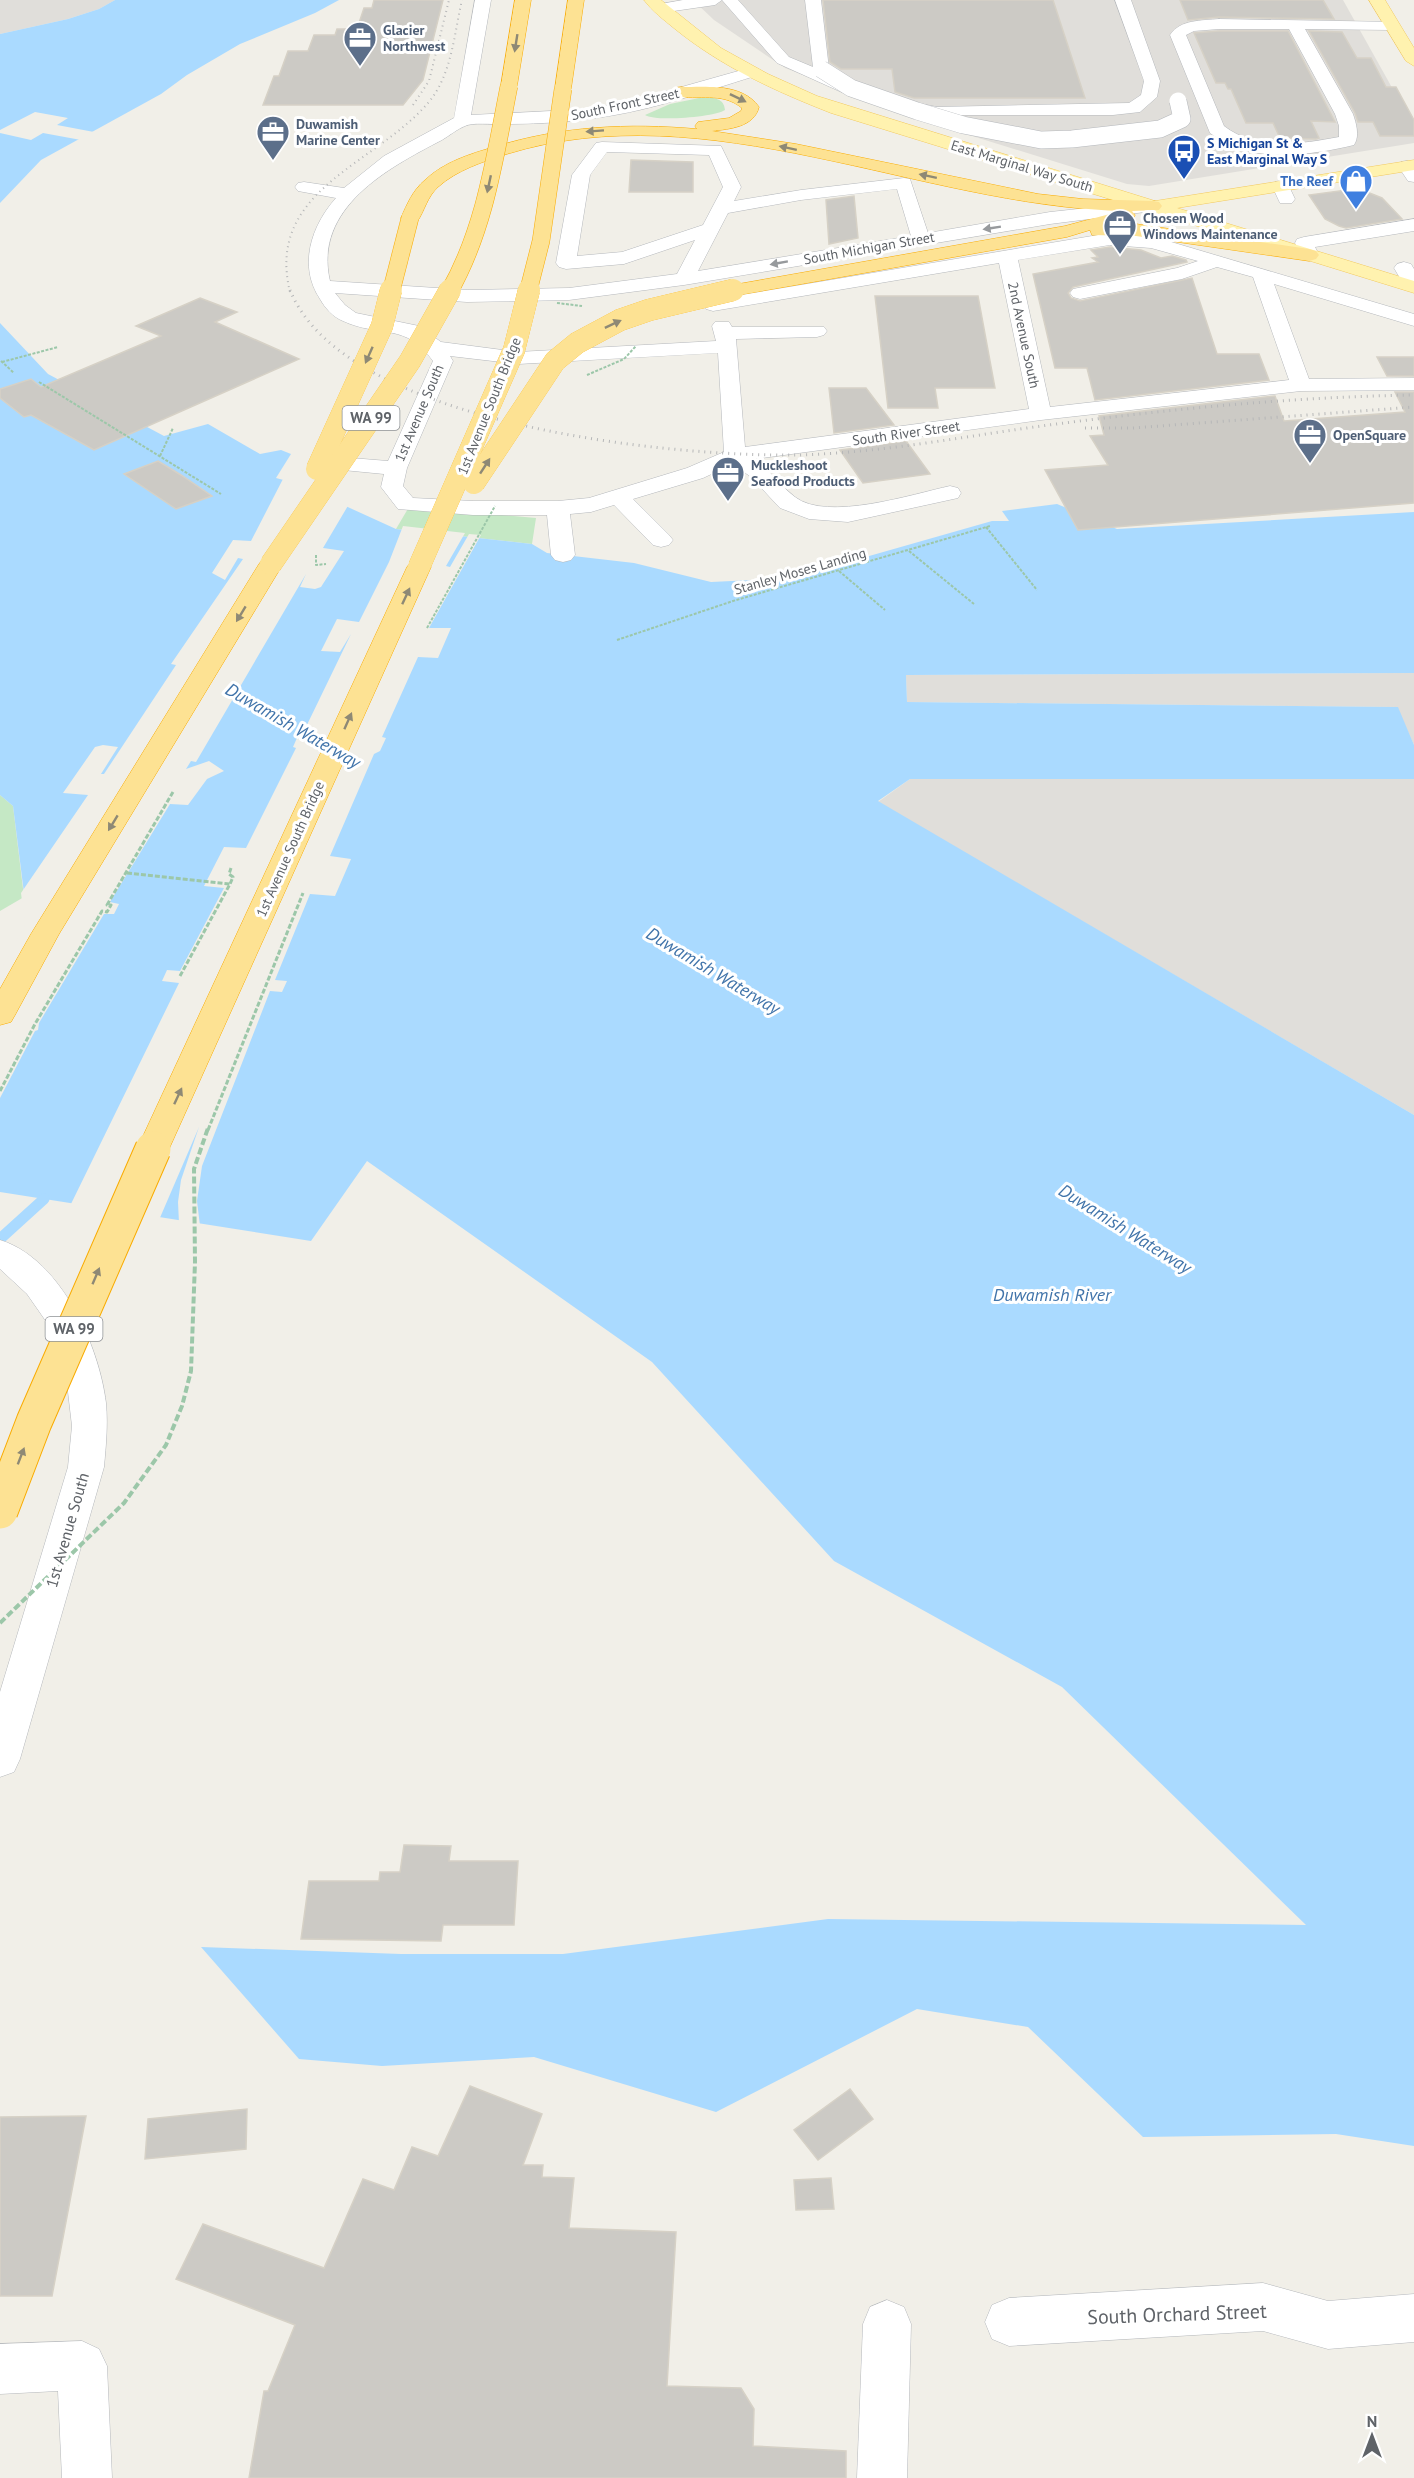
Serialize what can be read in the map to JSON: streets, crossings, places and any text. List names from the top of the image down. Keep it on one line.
{"streets":{"highway":["1st Avenue South Bridge","WA 99"],"main road":["East Marginal Way South","South Michigan Street"],"street":["South Front Street","2nd Avenue South","1st Avenue South","South River Street","South Orchard Street"],"path":["Stanley Moses Landing"]},"crossings":[["South Front Street","East Marginal Way South"],["East Marginal Way South","South Michigan Street"],["South Michigan Street","2nd Avenue South"],["South Michigan Street","1st Avenue South"],["2nd Avenue South","South River Street"],["1st Avenue South","South River Street"]],"water":["Duwamish Waterway","Duwamish River"],"places":{"office":["Glacier Northwest","Duwamish Marine Center","Chosen Wood Windows Maintenance","OpenSquare","Muckleshoot Seafood Products"],"bus stop":["S Michigan St & East Marginal Way S"],"shop":["The Reef"]},"north":"top"}
